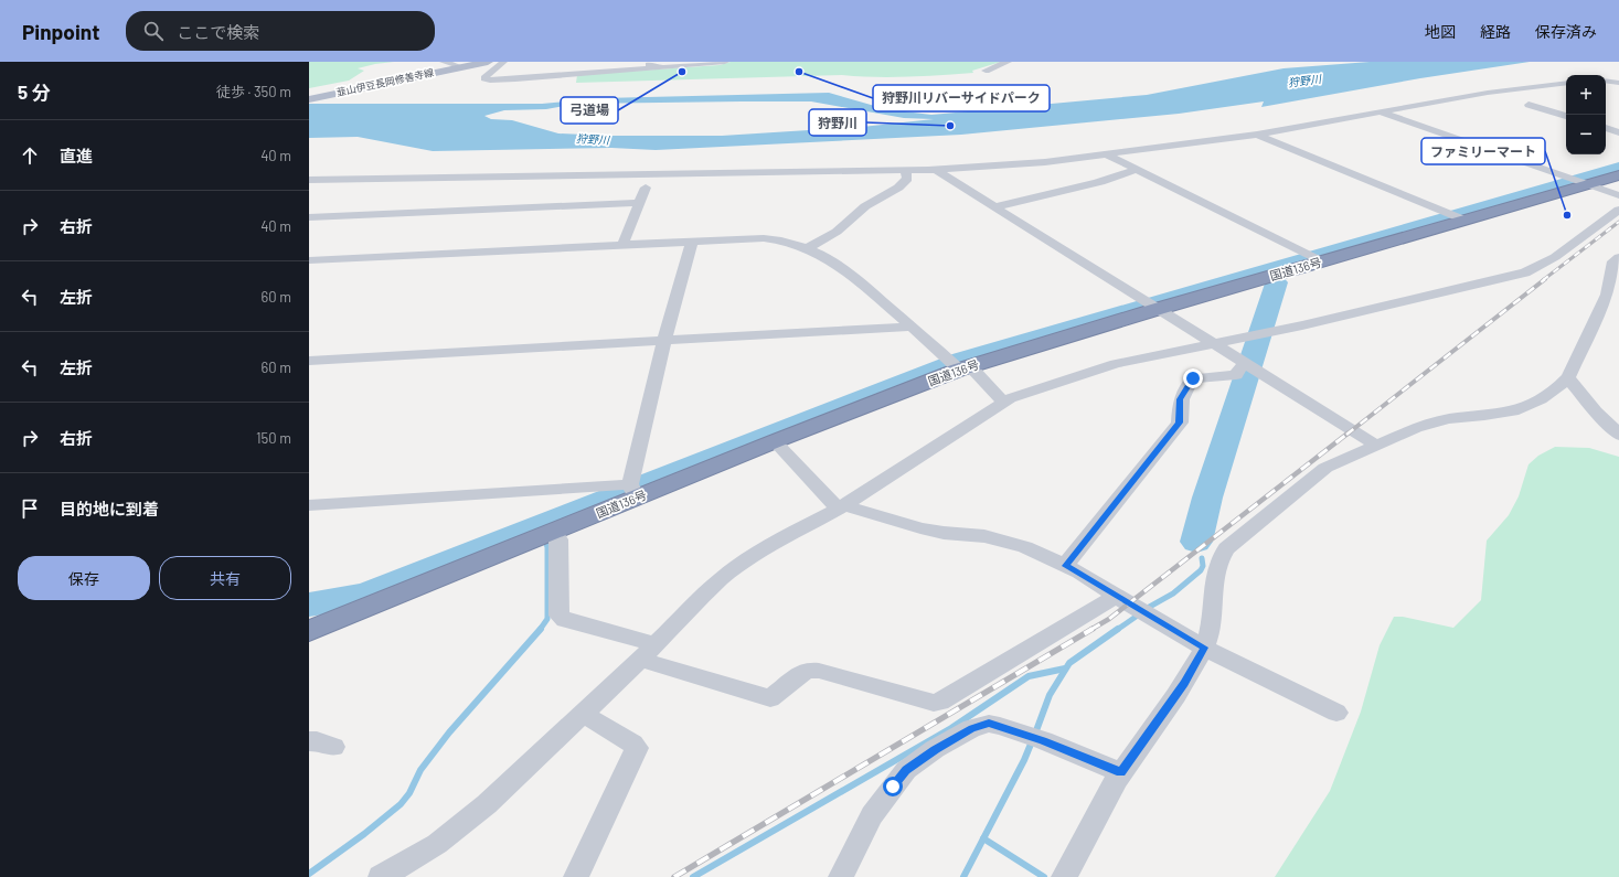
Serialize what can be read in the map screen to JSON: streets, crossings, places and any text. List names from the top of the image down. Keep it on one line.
{"streets":{"highway":["国道136号"],"main road":["韮山伊豆長岡修善寺線"]},"water":["狩野川"],"places":["弓道場","狩野川リバーサイドパーク","狩野川","ファミリーマート"],"page":{"header":"Pinpoint","search":"ここで検索","nav":["地図","経路","保存済み"],"heading":["5 分","徒歩 · 350 m"],"map_buttons":["+","−"],"list":[["直進","40 m"],["右折","40 m"],["左折","60 m"],["左折","60 m"],["右折","150 m"],"目的地に到着"],"buttons":["保存","共有"]}}
